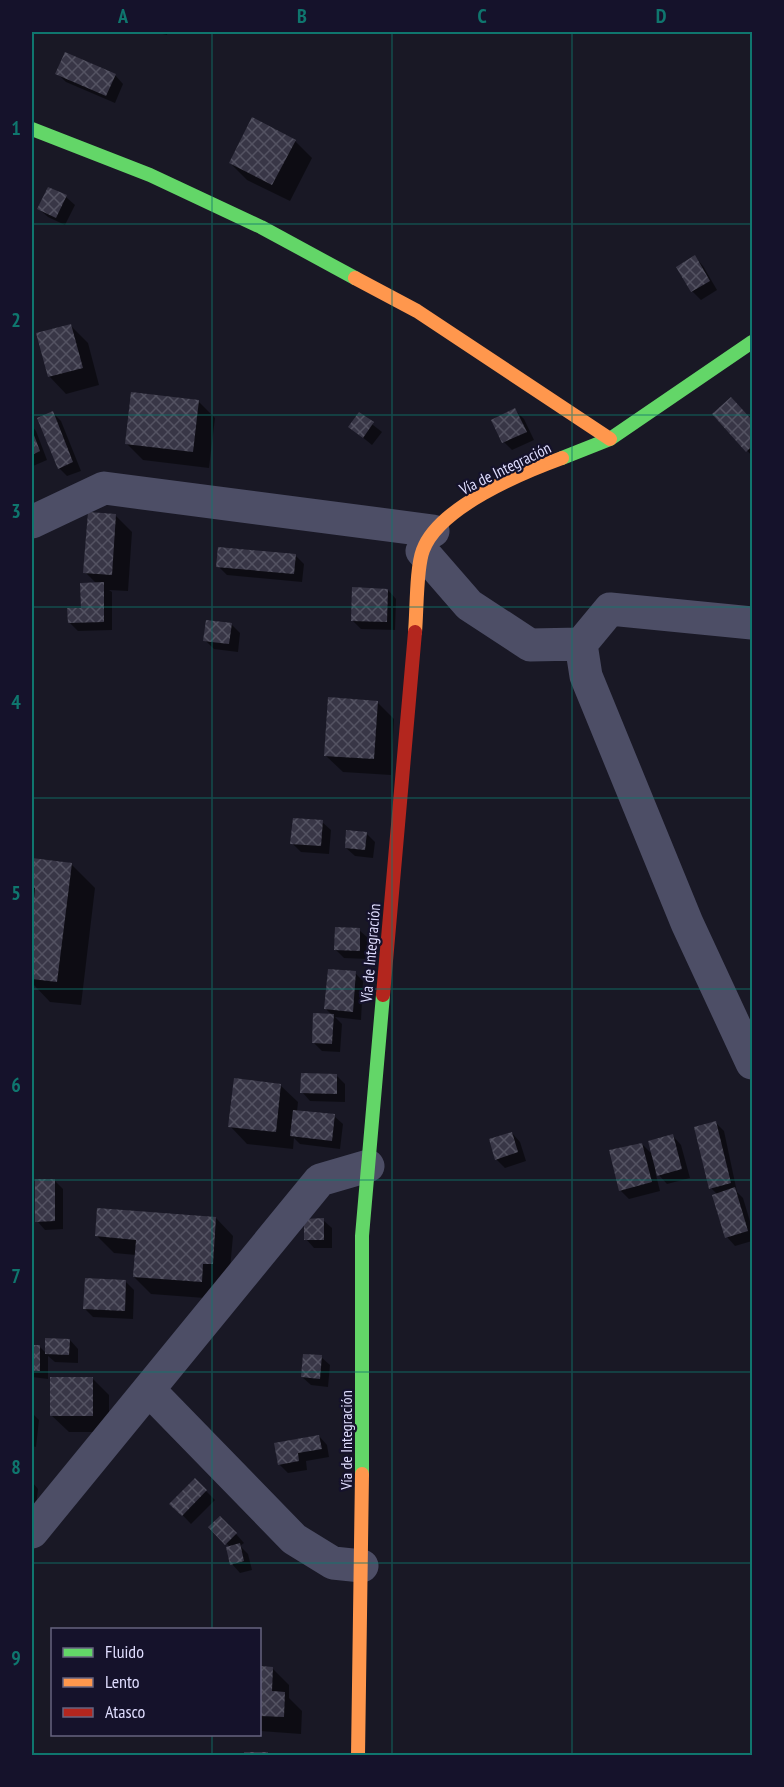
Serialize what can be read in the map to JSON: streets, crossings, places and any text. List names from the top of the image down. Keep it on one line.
{"streets":{"main road":["Vía de Integración"]},"legend":["Fluido","Lento","Atasco"],"grid":{"columns":["A","B","C","D"],"rows":["1","2","3","4","5","6","7","8","9"]}}
